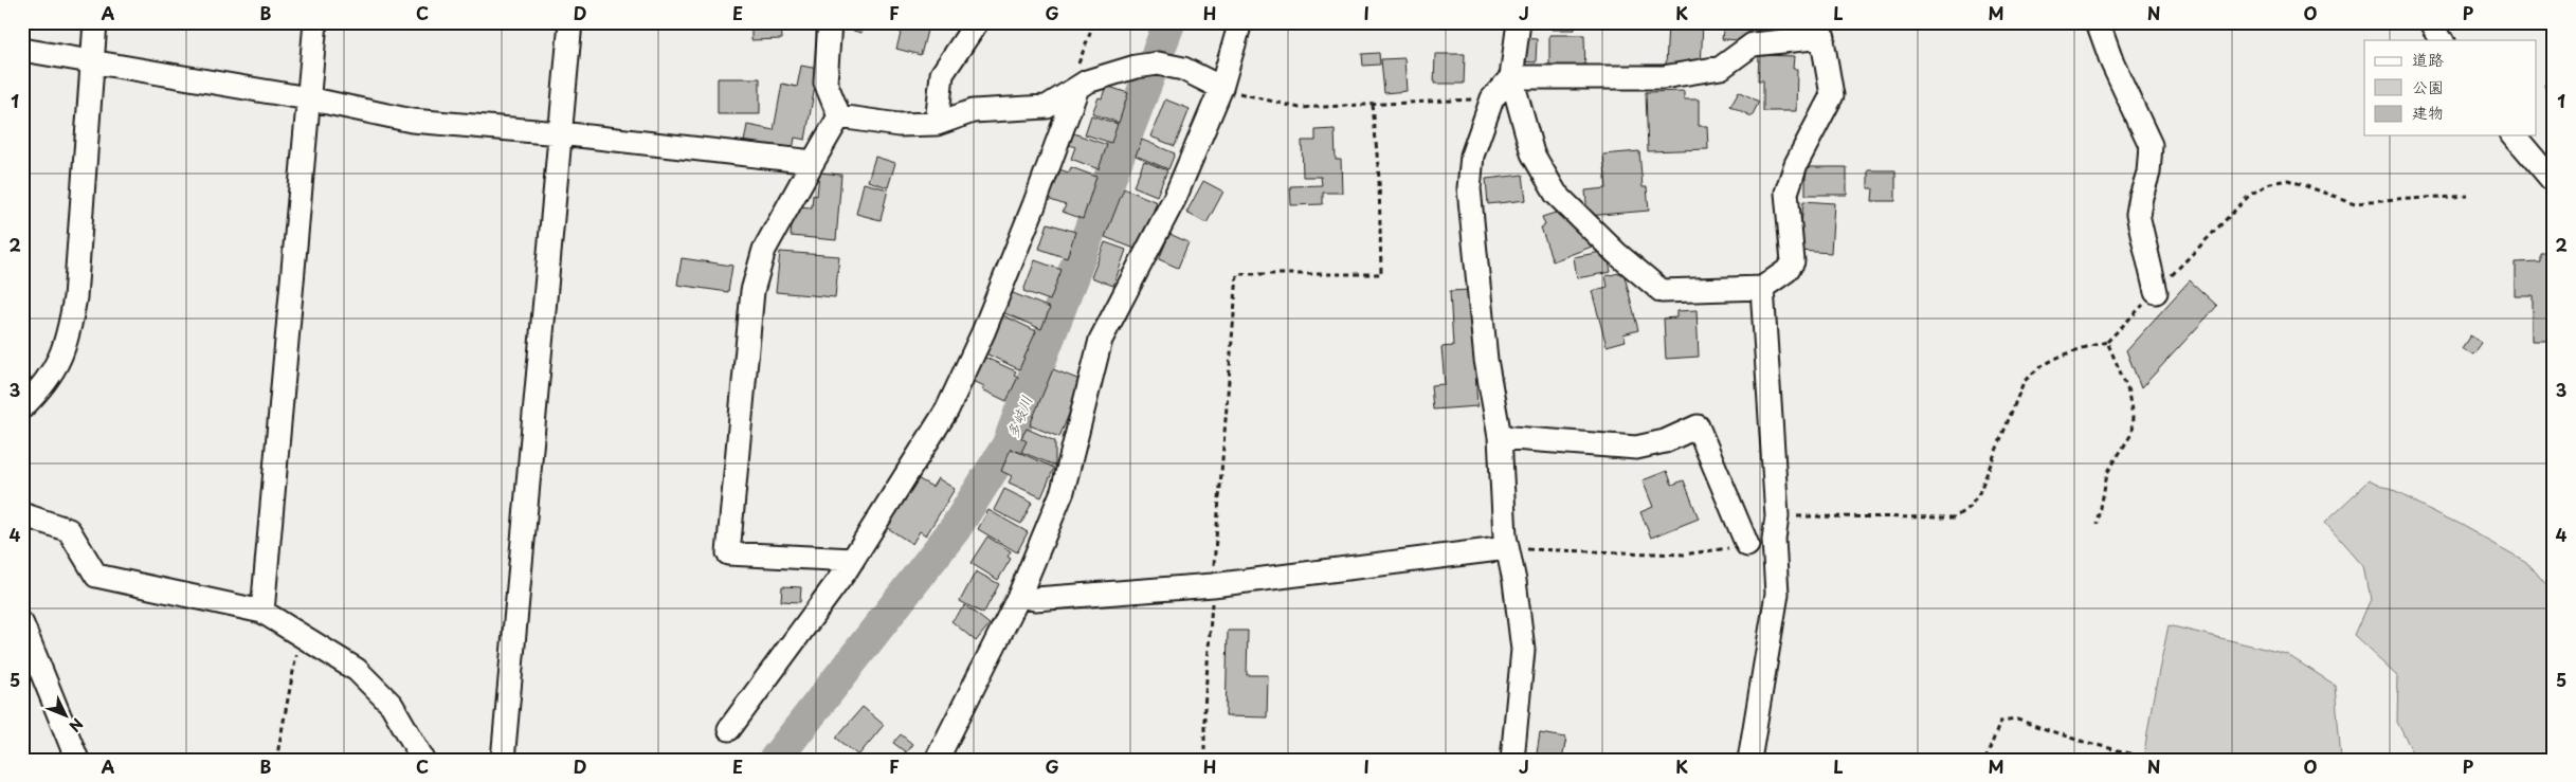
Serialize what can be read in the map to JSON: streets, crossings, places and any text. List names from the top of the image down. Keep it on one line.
{"water":["多岐川"],"legend":["道路","公園","建物"],"north":"bottom right","grid":{"columns":["A","B","C","D","E","F","G","H","I","J","K","L","M","N","O","P"],"rows":["1","2","3","4","5"]}}
